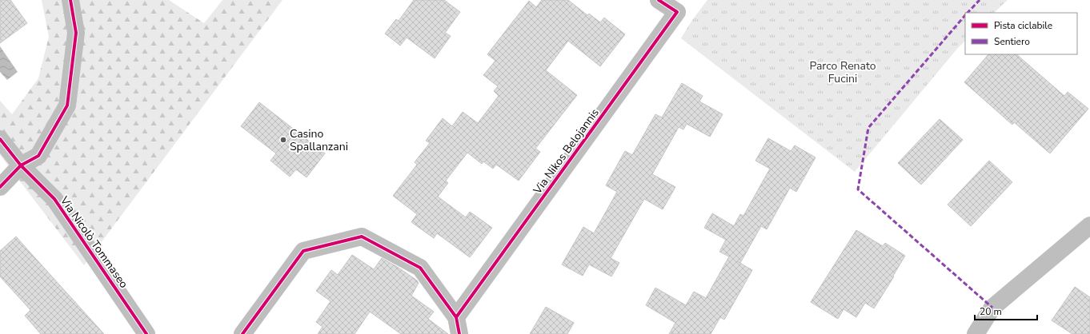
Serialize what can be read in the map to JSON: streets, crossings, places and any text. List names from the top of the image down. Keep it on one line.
{"streets":{"street":["Via Nikos Belojannis","Via Nicolò Tommaseo"]},"parks":["Parco Renato Fucini"],"places":["Casino Spallanzani"],"legend":["Pista ciclabile","Sentiero"],"scale_bar":"20 m"}
